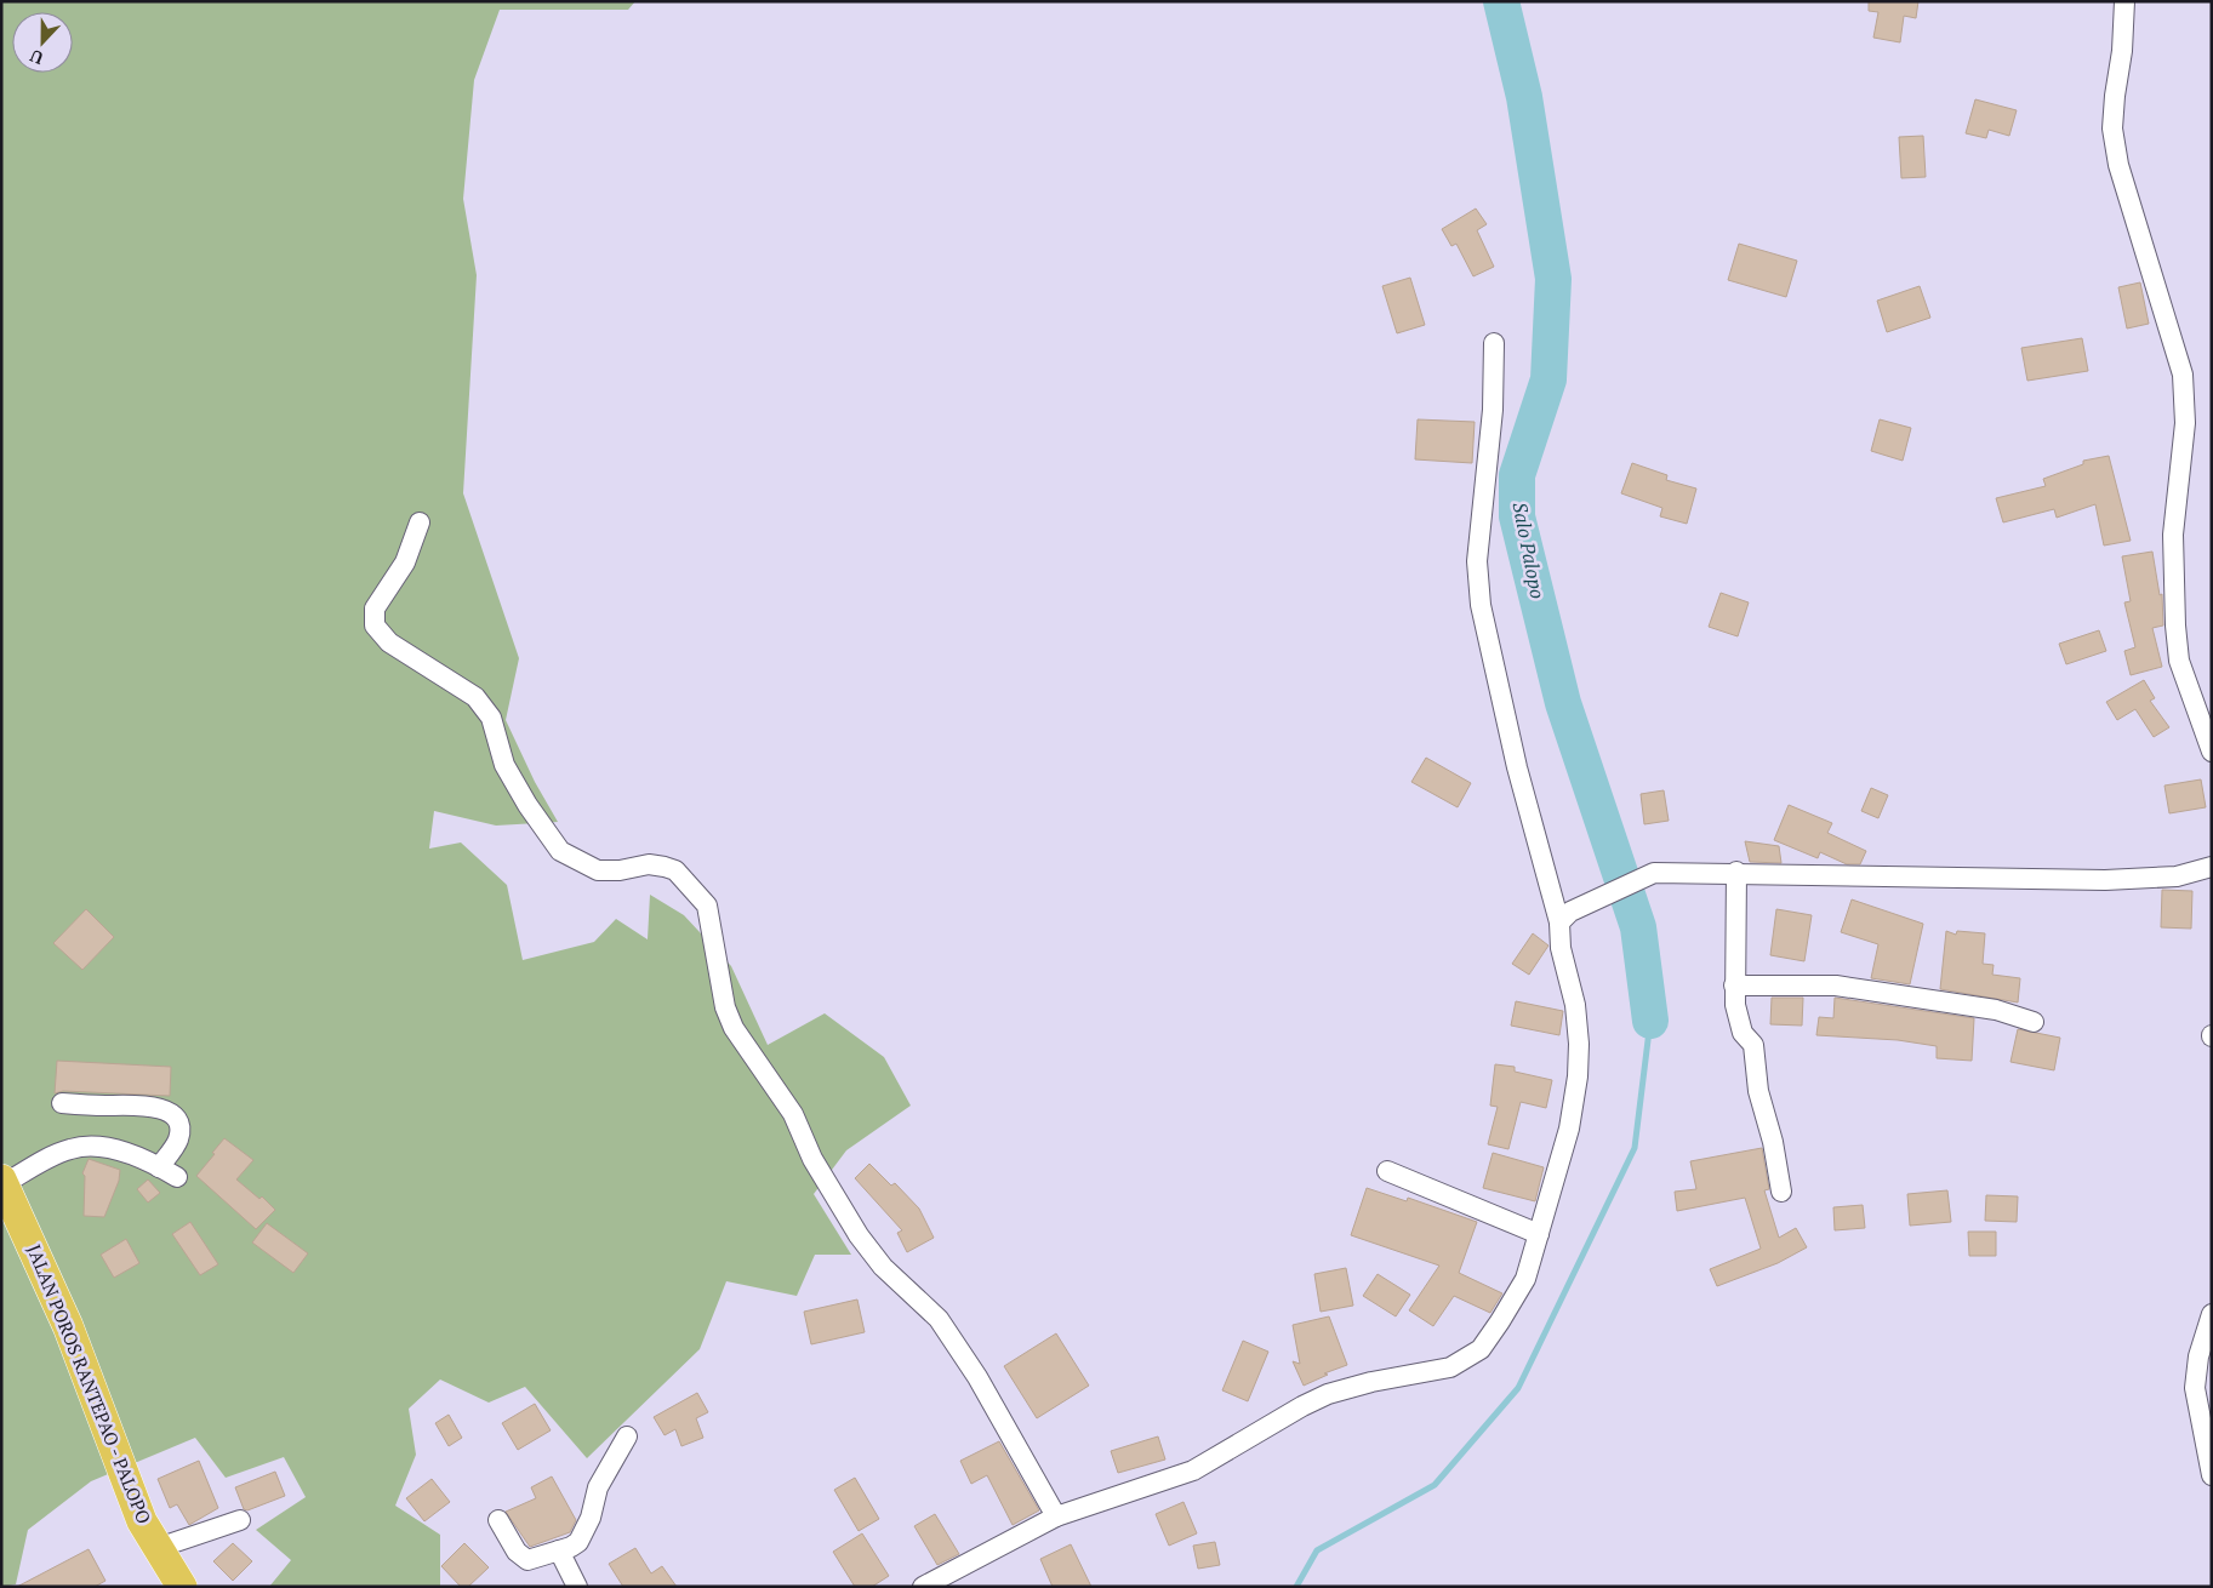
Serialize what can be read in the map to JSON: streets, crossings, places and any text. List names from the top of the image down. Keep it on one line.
{"streets":{"highway":["JALAN POROS RANTEPAO - PALOPO"]},"water":["Salo Palopo"],"north":"bottom"}
